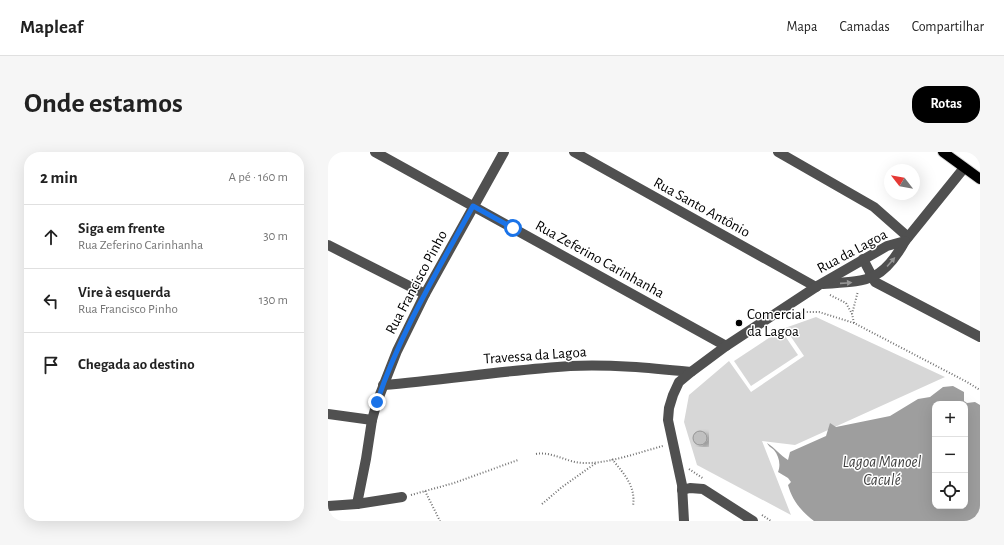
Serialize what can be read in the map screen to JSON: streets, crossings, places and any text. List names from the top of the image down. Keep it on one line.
{"streets":{"street":["Rua Santo Antônio","Rua da Lagoa","Rua Zeferino Carinhanha","Rua Francisco Pinho","Travessa da Lagoa"]},"crossings":[["Rua Santo Antônio","Rua da Lagoa"],["Rua Zeferino Carinhanha","Rua Francisco Pinho"],["Rua Francisco Pinho","Travessa da Lagoa"]],"water":["Lagoa Manoel Caculé"],"places":["Comercial da Lagoa"],"north":"top left","page":{"header":"Mapleaf","nav":["Mapa","Camadas","Compartilhar"],"buttons":"Rotas","title":"Onde estamos","heading":["2 min","A pé · 160 m"],"list":[["Siga em frente","Rua Zeferino Carinhanha","30 m"],["Vire à esquerda","Rua Francisco Pinho","130 m"],"Chegada ao destino"],"map_buttons":["+","−"]}}
